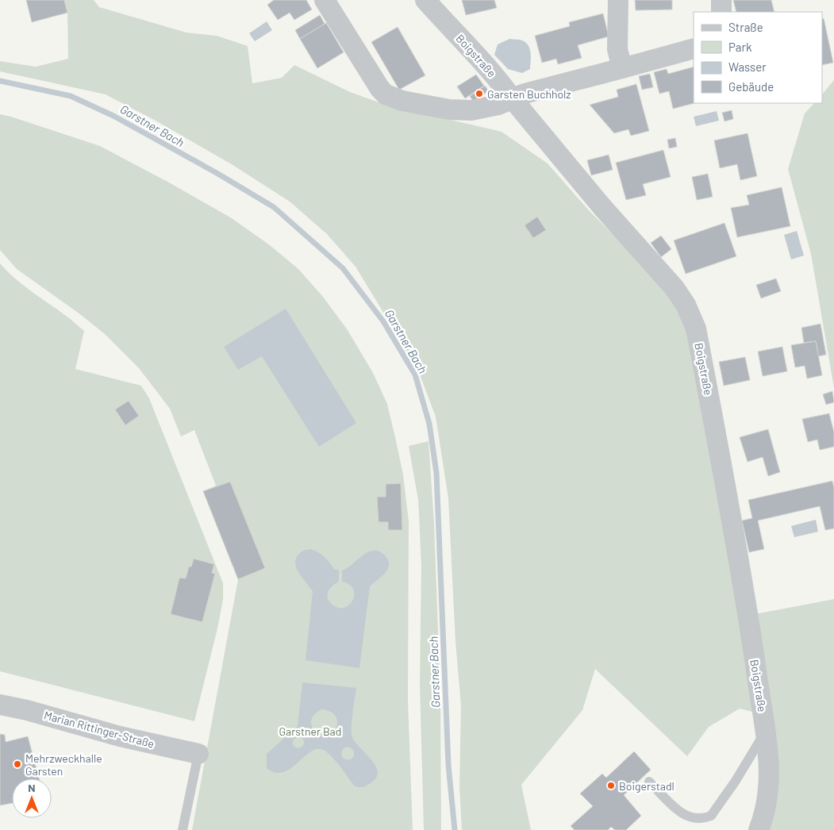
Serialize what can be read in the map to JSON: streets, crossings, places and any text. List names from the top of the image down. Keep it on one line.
{"streets":{"street":["Boigstraße","Marian Rittinger-Straße"]},"water":["Garstner Bach"],"parks":["Garstner Bad"],"places":["Garsten Buchholz","Mehrzweckhalle Garsten","Boigerstadl"],"legend":["Straße","Park","Wasser","Gebäude"],"north":"top"}
